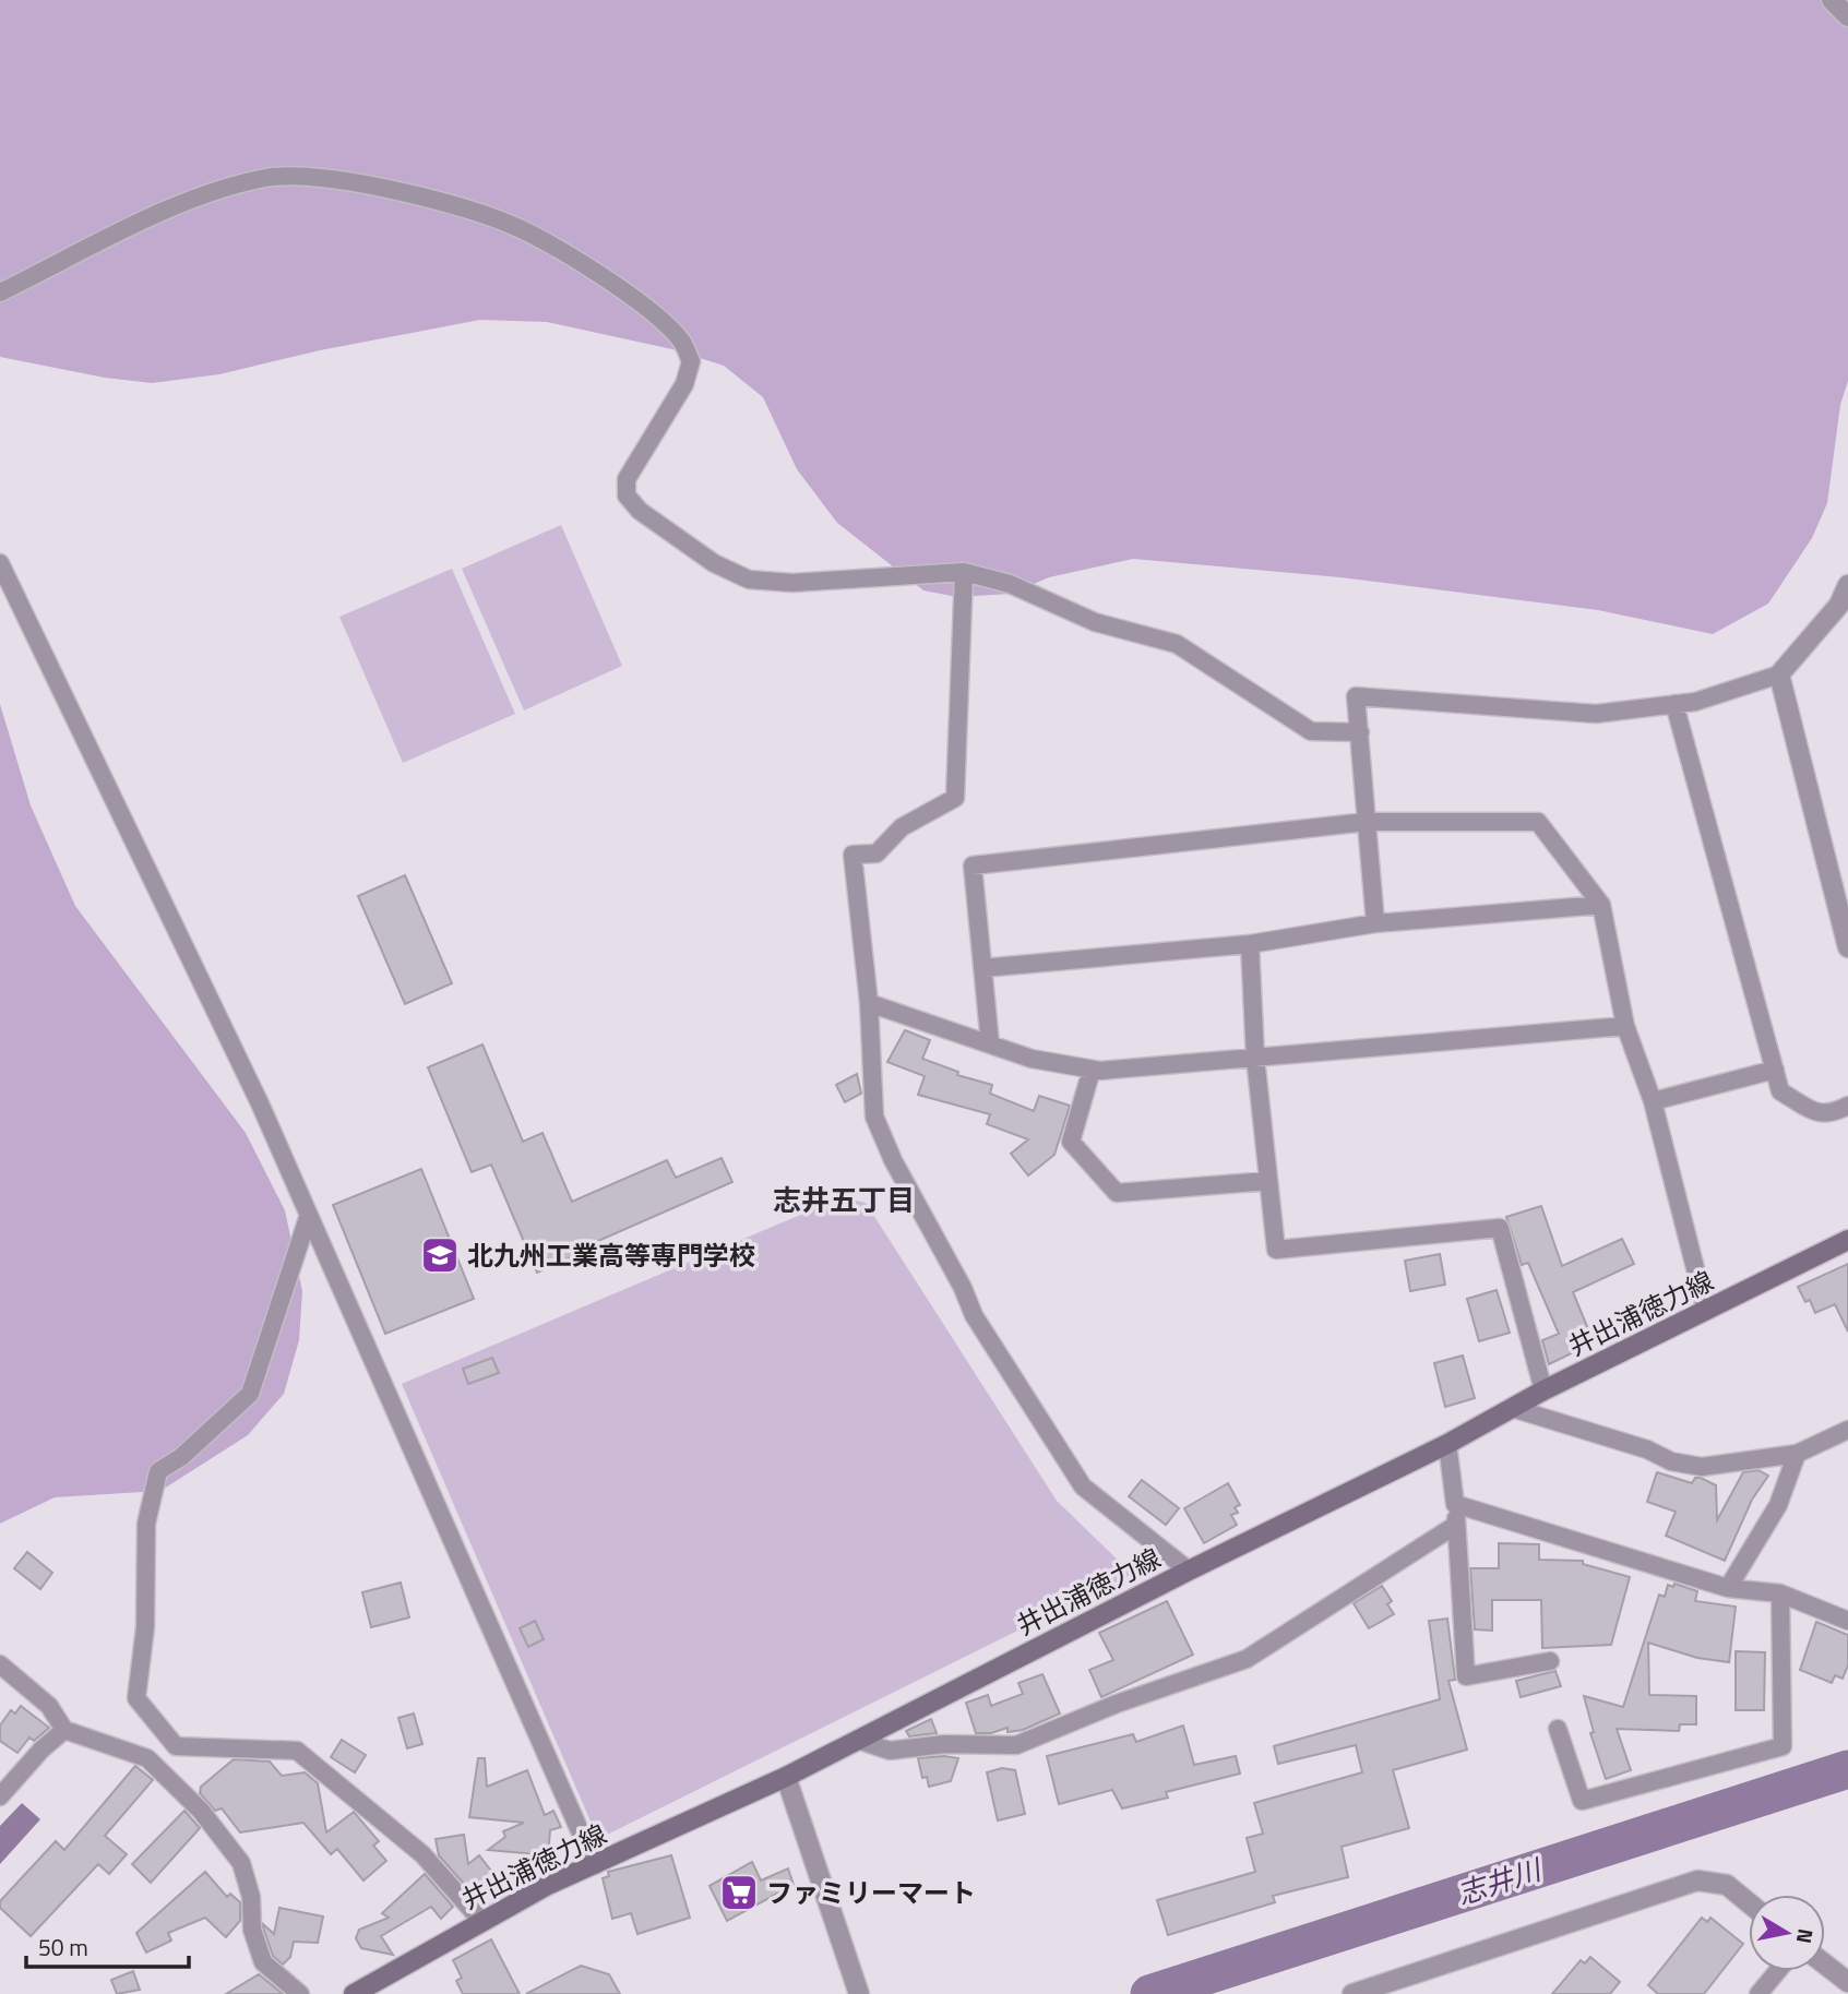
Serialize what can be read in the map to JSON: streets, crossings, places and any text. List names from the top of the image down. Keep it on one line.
{"streets":{"main road":["井出浦徳力線"]},"districts":["志井五丁目"],"water":["志井川"],"places":{"school or university":["北九州工業高等専門学校"],"supermarket":["ファミリーマート"]},"scale_bar":"50 m","north":"right"}
